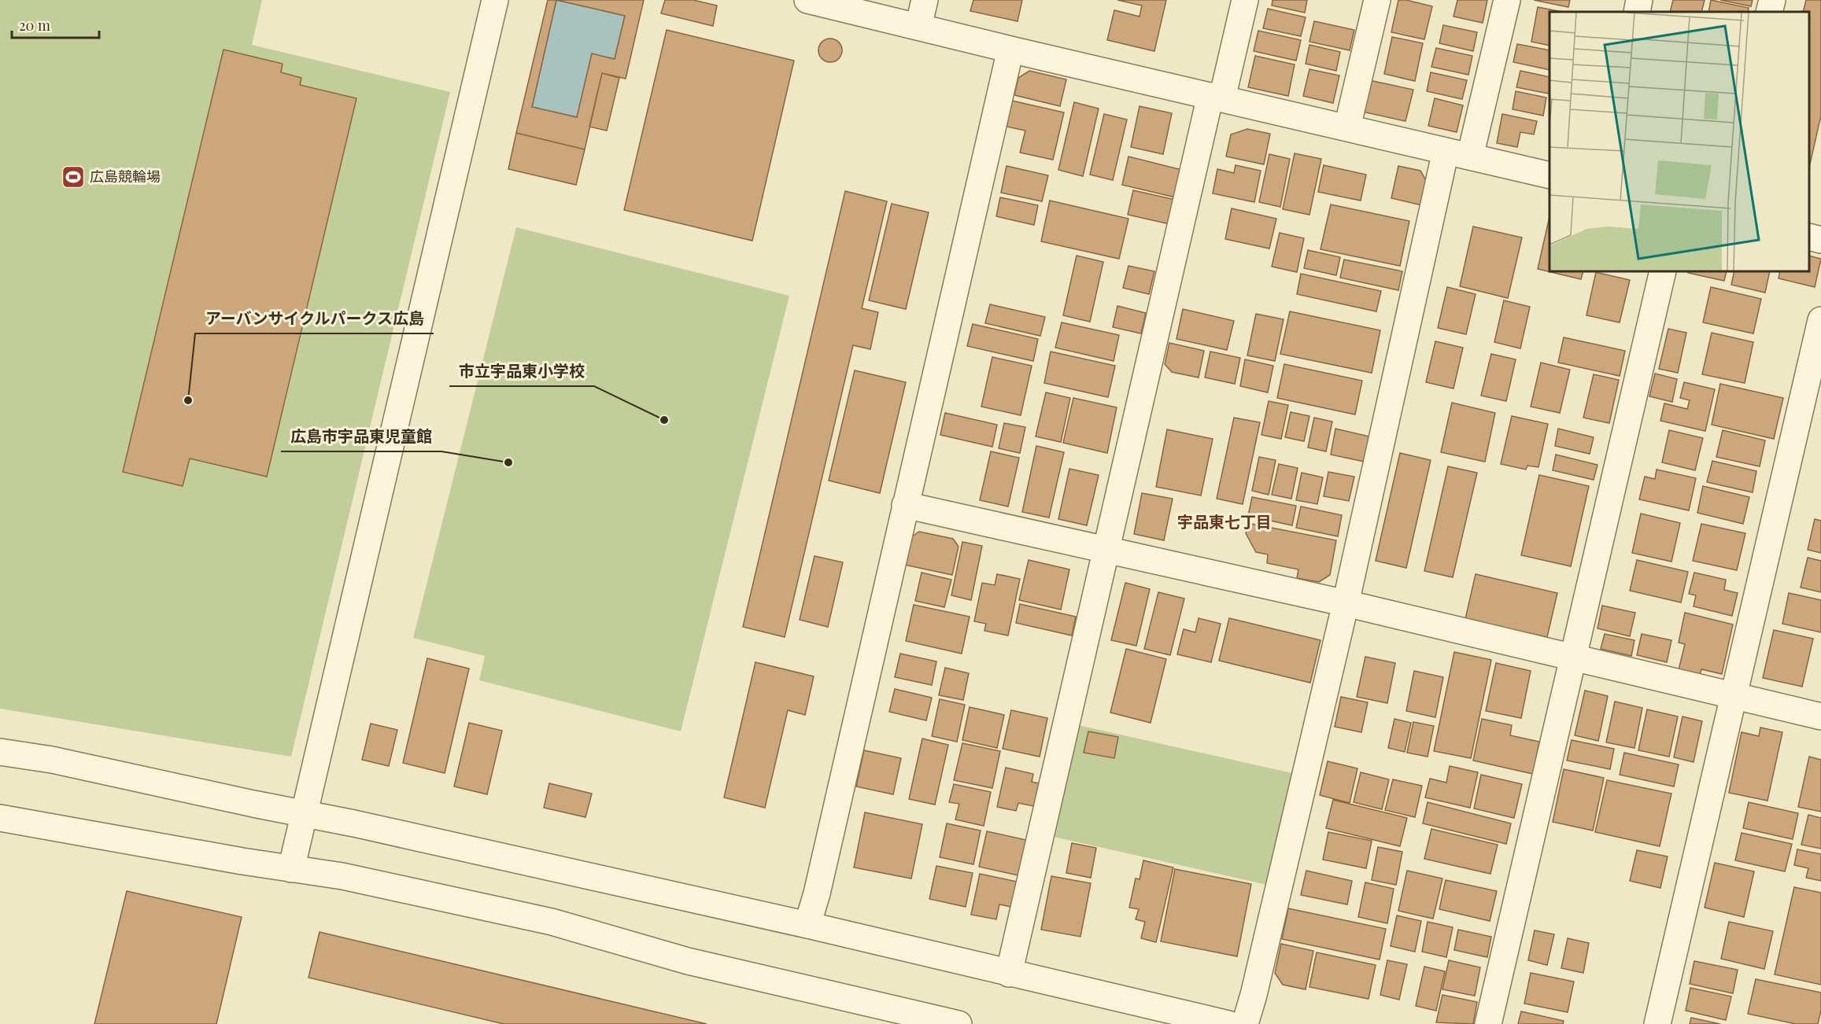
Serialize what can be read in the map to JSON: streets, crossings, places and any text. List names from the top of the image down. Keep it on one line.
{"districts":["宇品東七丁目"],"places":{"sports":["広島競輪場"],"other":["アーバンサイクルパークス広島","市立宇品東小学校","広島市宇品東児童館"]},"scale_bar":"20 m"}
